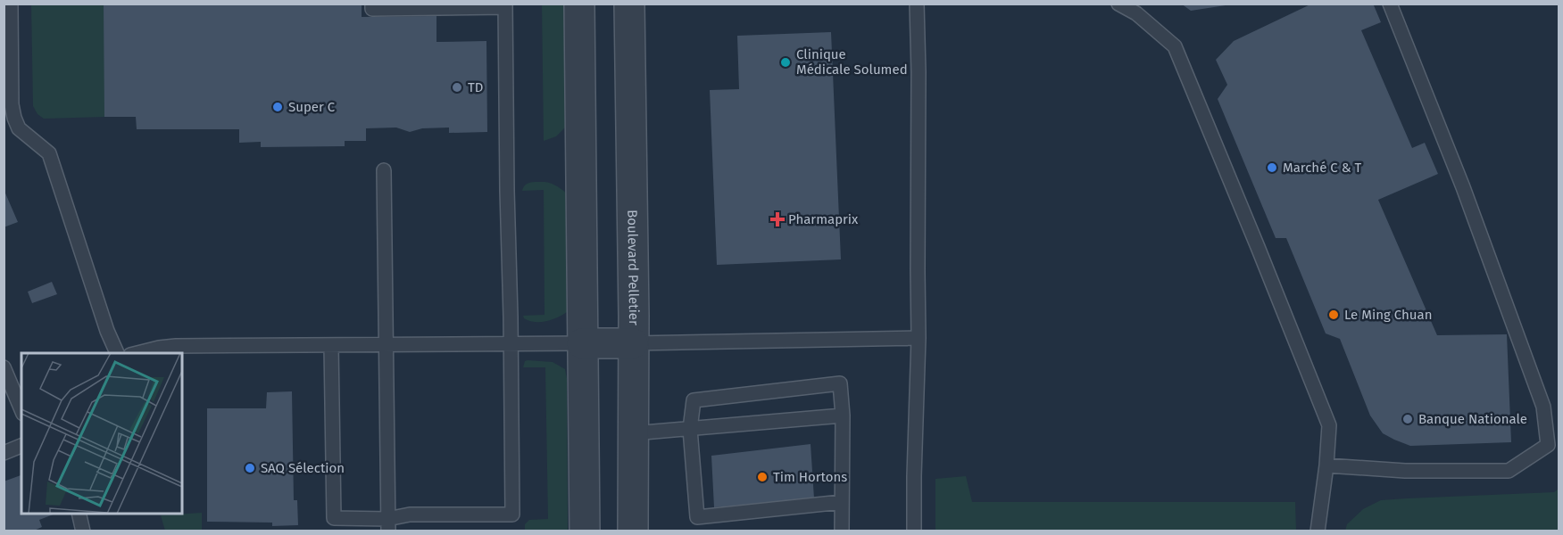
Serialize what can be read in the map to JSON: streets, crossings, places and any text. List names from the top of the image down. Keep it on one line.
{"streets":{"street":["Boulevard Pelletier"]},"places":{"other":["Clinique Médicale Solumed","TD","Super C","Marché C & T","Le Ming Chuan","Banque Nationale","SAQ Sélection","Tim Hortons"],"health":["Pharmaprix"]}}
